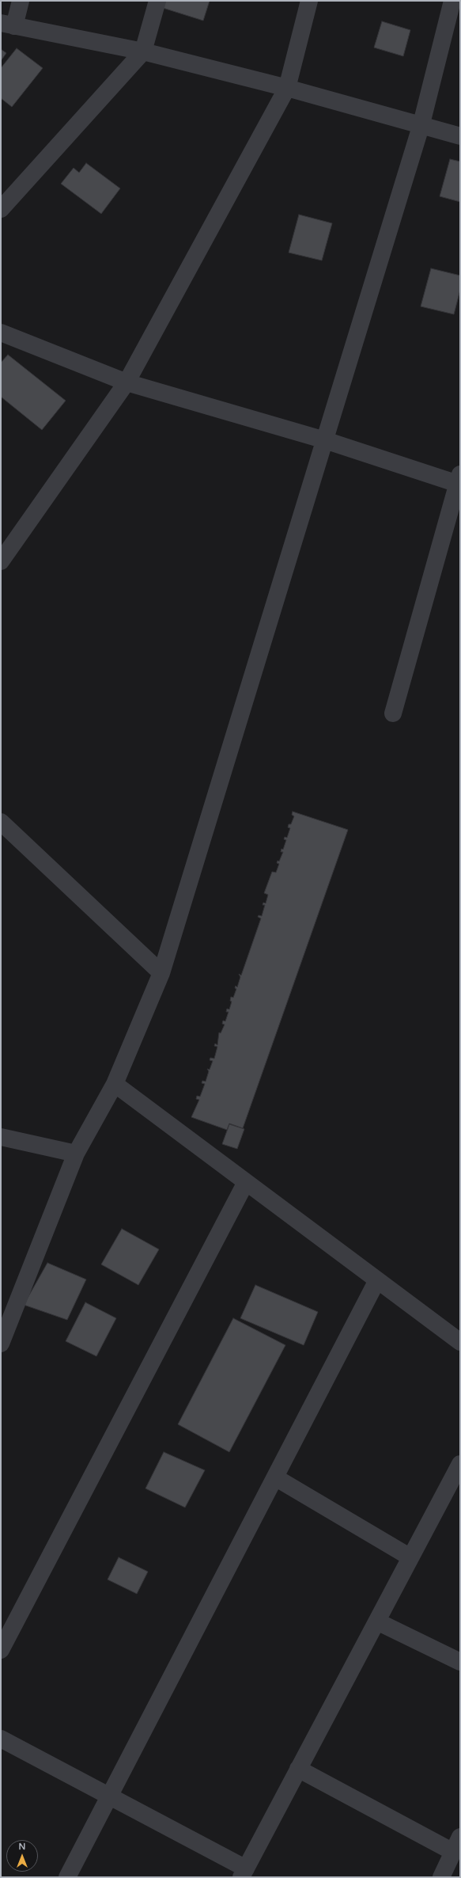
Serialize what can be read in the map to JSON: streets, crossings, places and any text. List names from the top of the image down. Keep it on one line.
{"north":"top"}
